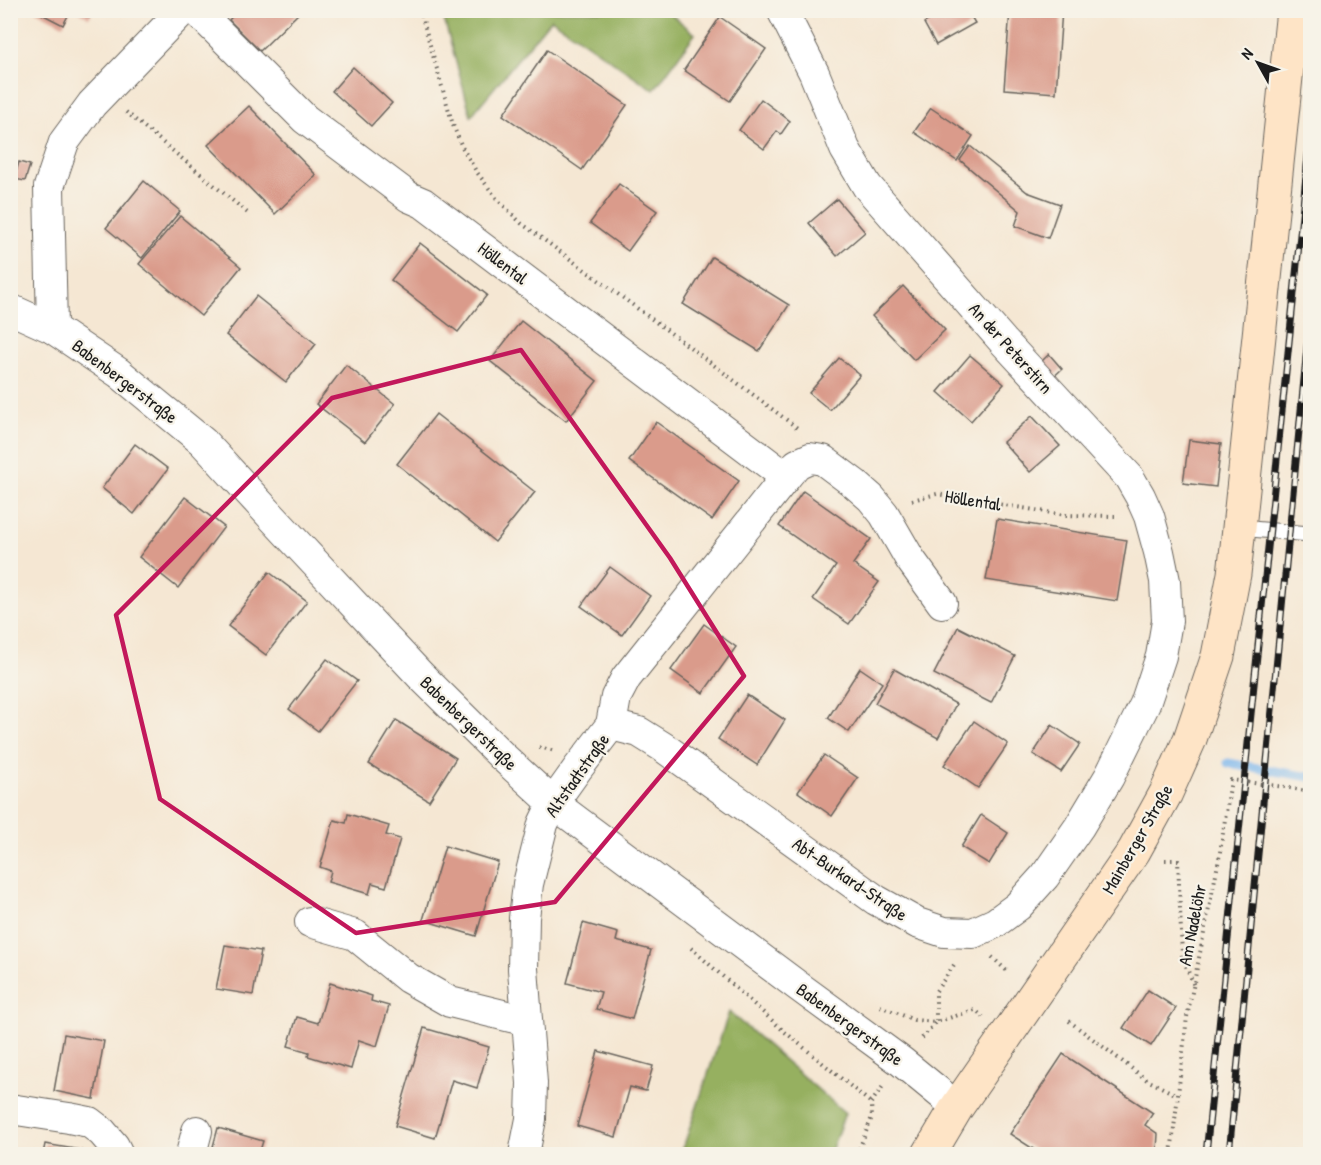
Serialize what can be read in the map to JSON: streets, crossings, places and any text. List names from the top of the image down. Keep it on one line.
{"streets":{"main road":["Mainberger Straße"],"street":["Höllental","An der Peterstirn","Babenbergerstraße","Altstadtstraße","Abt-Burkard-Straße"],"path":["Am Nadelöhr"]},"crossings":[["Höllental","Altstadtstraße"],["An der Peterstirn","Abt-Burkard-Straße"],["Babenbergerstraße","Altstadtstraße"],["Babenbergerstraße","Mainberger Straße"],["Altstadtstraße","Abt-Burkard-Straße"]],"north":"top left"}
